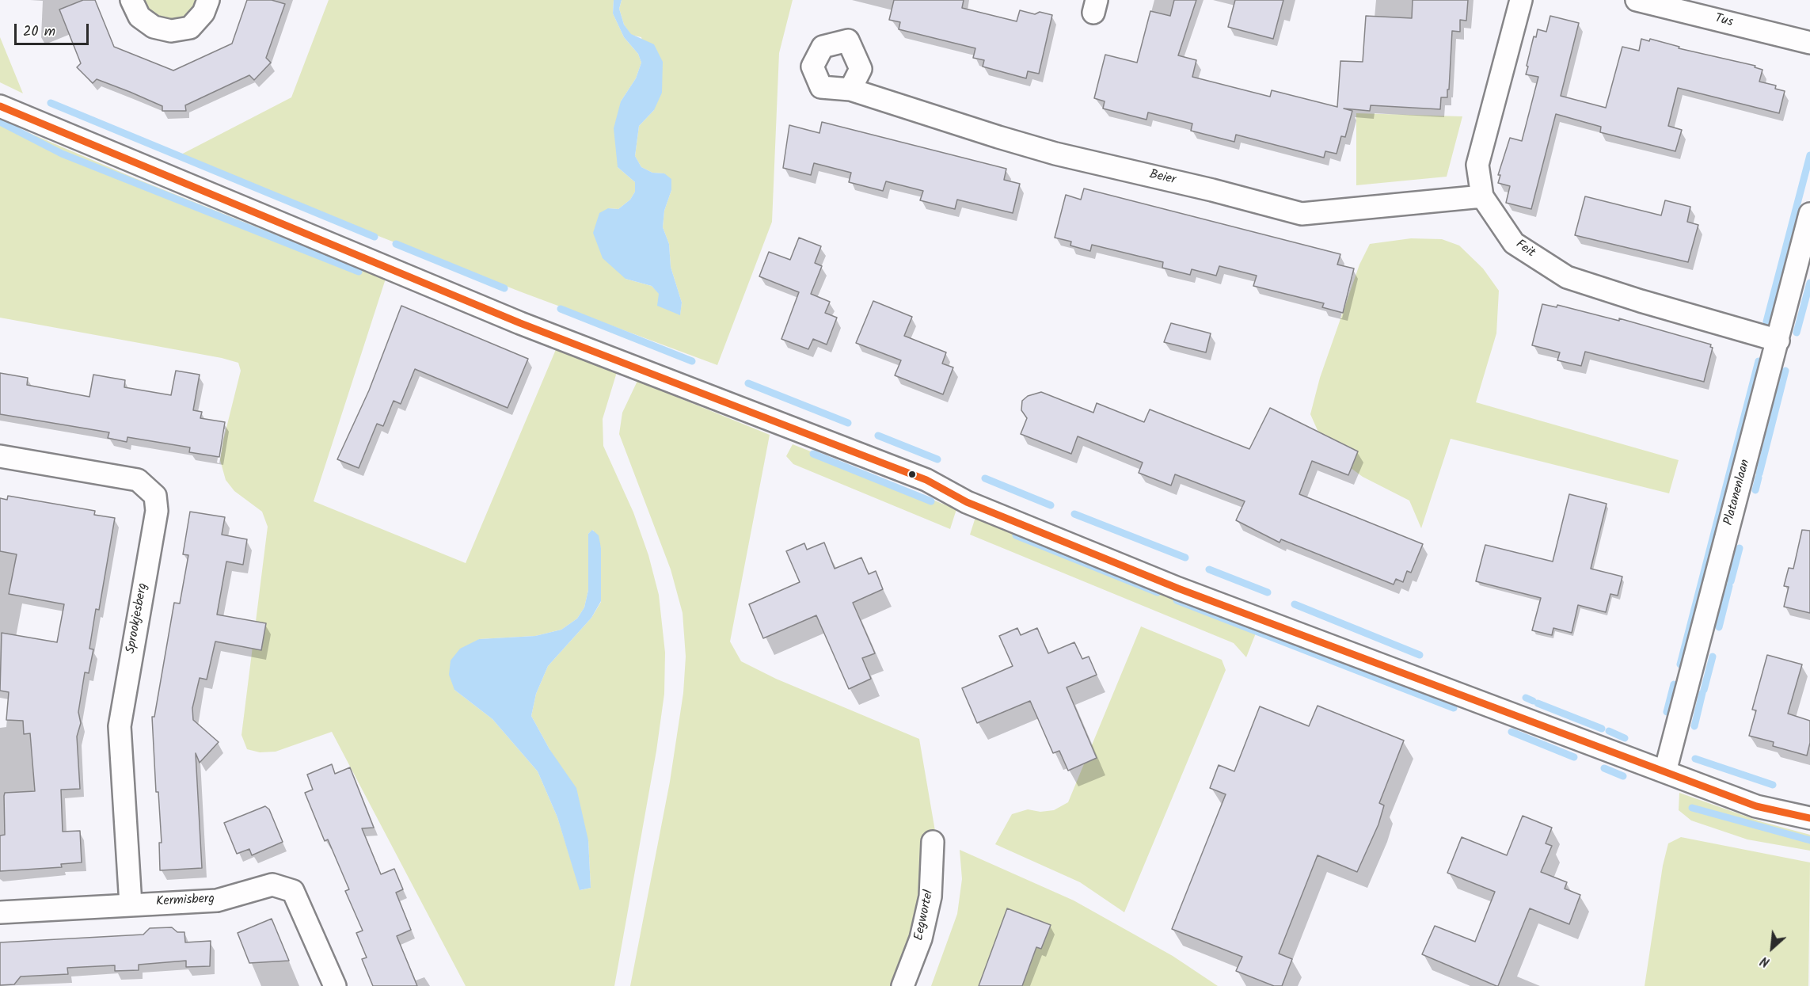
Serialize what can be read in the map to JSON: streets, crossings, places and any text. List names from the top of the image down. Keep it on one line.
{"streets":{"street":["Tus","Beier","Feit","Platanenlaan","Sprookjesberg","Kermisberg","Eegwortel"]},"crossings":[["Beier","Feit"],["Feit","Platanenlaan"],["Sprookjesberg","Kermisberg"]],"scale_bar":"20 m","north":"bottom left"}
